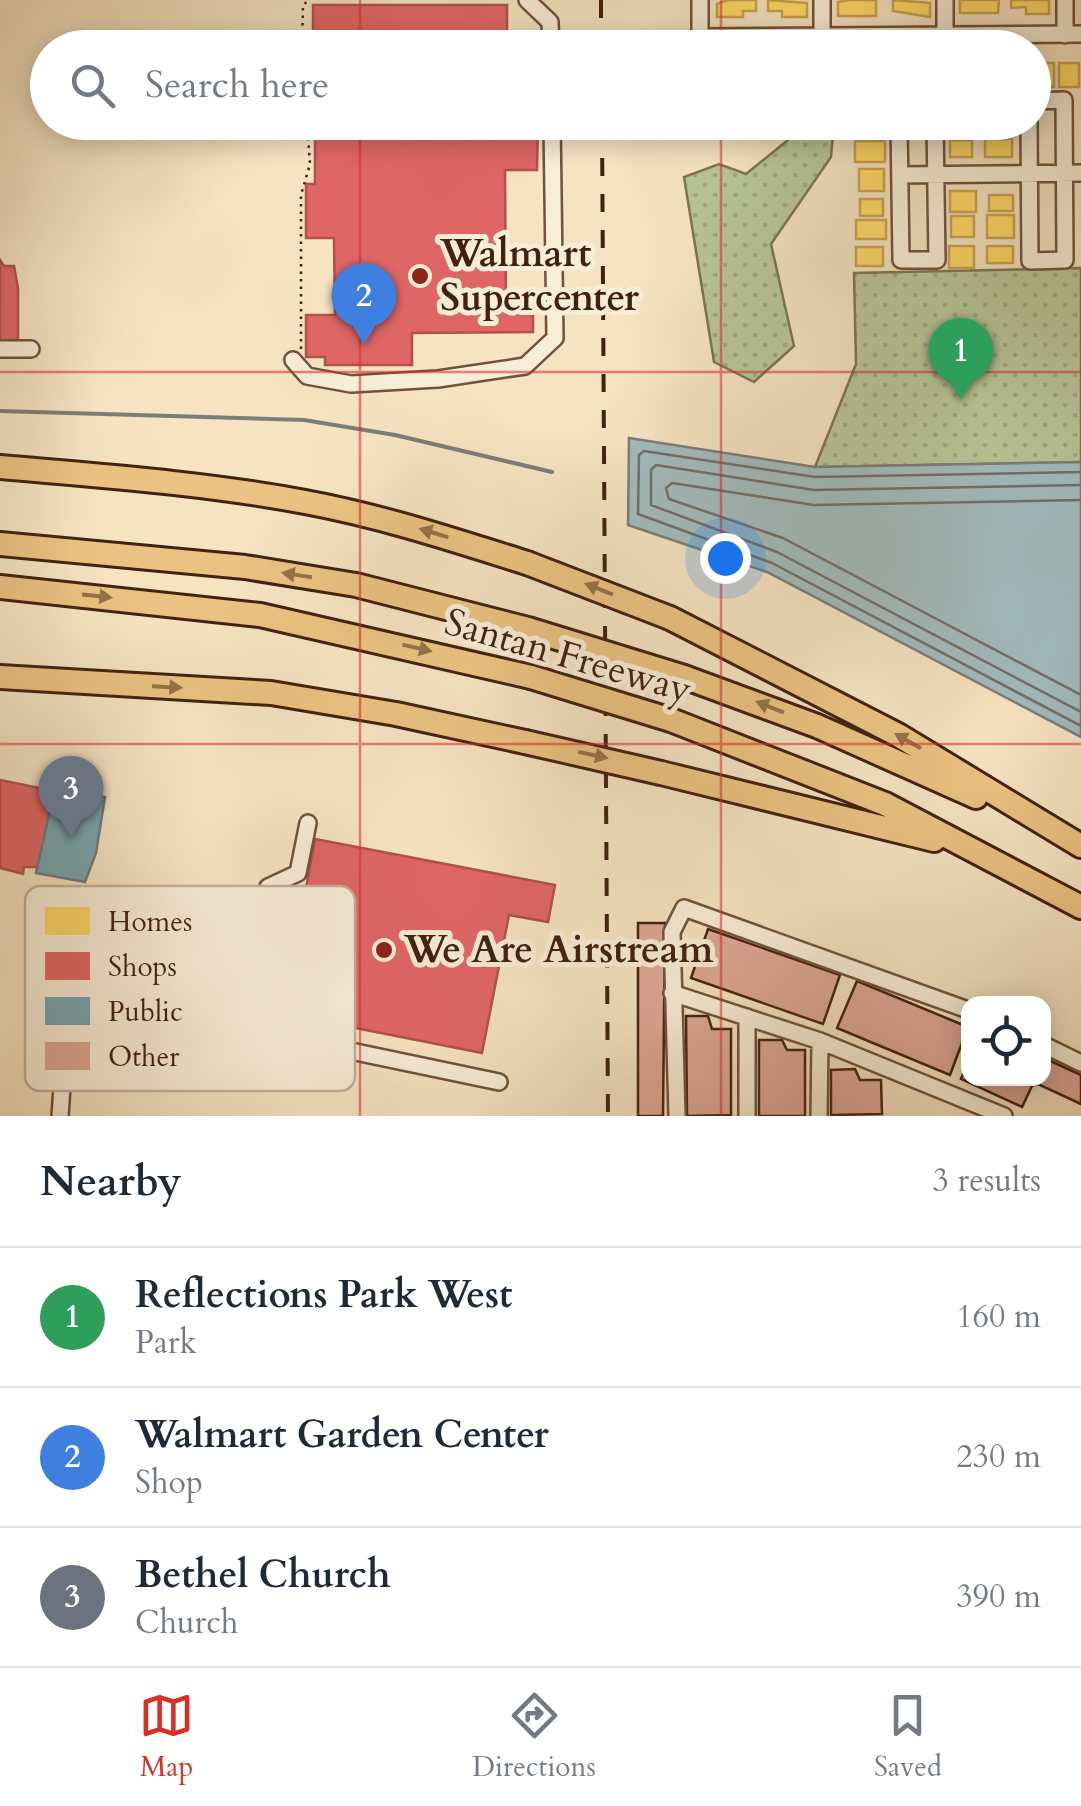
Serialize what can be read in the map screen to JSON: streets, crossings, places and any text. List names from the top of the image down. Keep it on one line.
{"streets":{"highway":["Santan Freeway"]},"places":["Walmart Supercenter","We Are Airstream"],"legend":["Homes","Shops","Public","Other"],"page":{"search":"Search here","pins":["2","1","3"],"heading":["Nearby","3 results"],"list":[{"mark":"1","name":"Reflections Park West","note":"Park","value":"160 m"},{"mark":"2","name":"Walmart Garden Center","note":"Shop","value":"230 m"},{"mark":"3","name":"Bethel Church","note":"Church","value":"390 m"}],"nav":["Map","Directions","Saved"]}}
